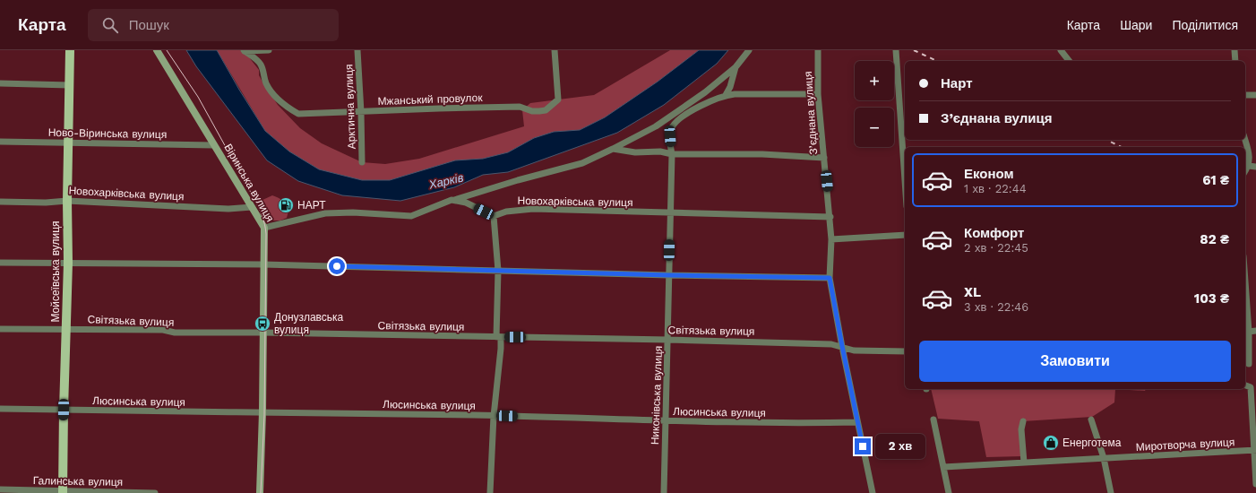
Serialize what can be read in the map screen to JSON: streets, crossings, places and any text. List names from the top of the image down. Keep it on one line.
{"streets":{"main road":["Віринська вулиця","Мойсеївська вулиця"],"street":["Мжанський провулок","Арктична вулиця","З’єднана вулиця","Ново-Віринська вулиця","Новохарківська вулиця","Світязька вулиця","Никонівська вулиця","Люсинська вулиця","Миротворча вулиця","Галинська вулиця"]},"crossings":[["Мжанський провулок","Арктична вулиця"],["З’єднана вулиця","Новохарківська вулиця"],["З’єднана вулиця","Світязька вулиця"],["З’єднана вулиця","Люсинська вулиця"],["Ново-Віринська вулиця","Віринська вулиця"],["Ново-Віринська вулиця","Мойсеївська вулиця"],["Віринська вулиця","Новохарківська вулиця"],["Віринська вулиця","Світязька вулиця"],["Віринська вулиця","Люсинська вулиця"],["Новохарківська вулиця","Мойсеївська вулиця"],["Новохарківська вулиця","Никонівська вулиця"],["Мойсеївська вулиця","Світязька вулиця"],["Мойсеївська вулиця","Люсинська вулиця"],["Мойсеївська вулиця","Галинська вулиця"],["Світязька вулиця","Никонівська вулиця"],["Никонівська вулиця","Люсинська вулиця"]],"water":["Харків"],"places":{"fuel station":["НАРТ"],"bus stop":["Донузлавська вулиця"],"shop":["Енерготема"]},"page":{"header":"Карта","search":"Пошук","nav":["Карта","Шари","Поділитися"],"map_buttons":["+","−"],"banner":["Нарт","З’єднана вулиця"],"list":[{"name":"Економ","note":"1 хв · 22:44","value":"61 ₴"},{"name":"Комфорт","note":"2 хв · 22:45","value":"82 ₴"},{"name":"XL","note":"3 хв · 22:46","value":"103 ₴"}],"buttons":"Замовити","bubble":"2 хв"}}
